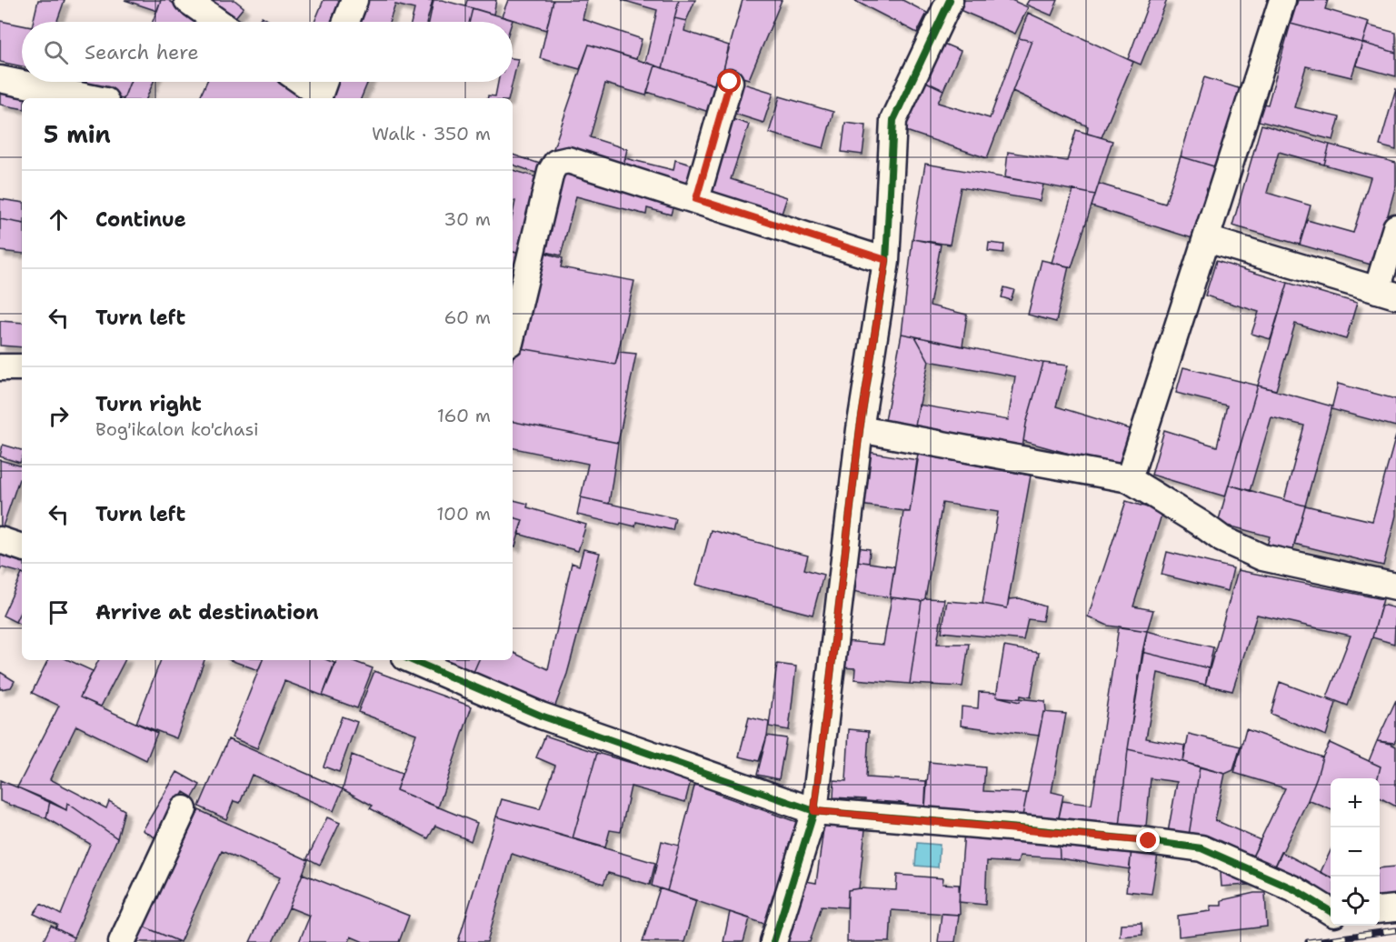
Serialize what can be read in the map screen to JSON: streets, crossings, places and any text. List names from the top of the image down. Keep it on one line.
{"page":{"search":"Search here","heading":["5 min","Walk · 350 m"],"list":[["Continue","30 m"],["Turn left","60 m"],["Turn right","Bog'ikalon ko'chasi","160 m"],["Turn left","100 m"],"Arrive at destination"],"map_buttons":["+","−"]}}
